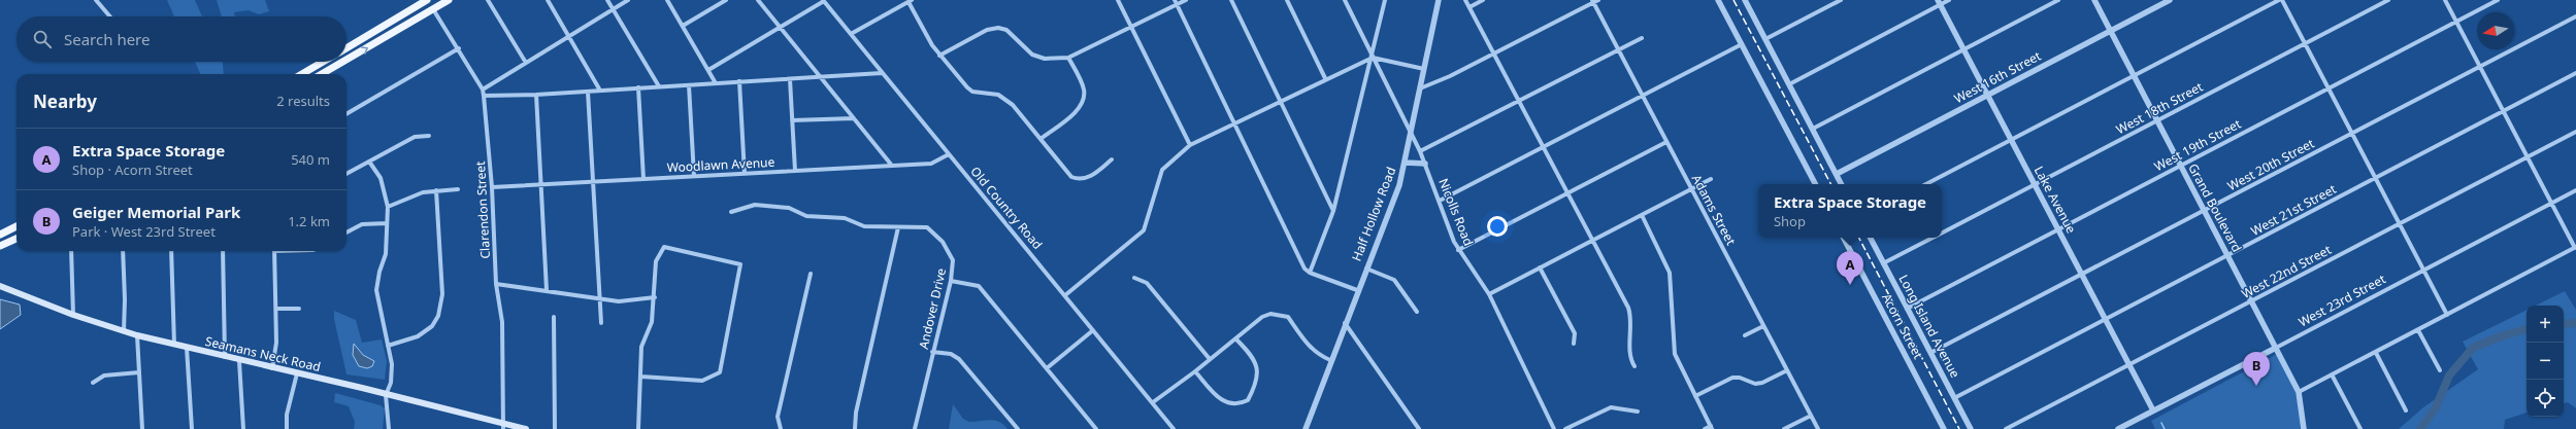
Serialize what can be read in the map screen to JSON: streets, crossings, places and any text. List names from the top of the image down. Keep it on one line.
{"streets":{"main road":["Seamans Neck Road"],"street":["West 16th Street","West 18th Street","West 19th Street","Woodlawn Avenue","West 20th Street","Lake Avenue","Old Country Road","Grand Boulevard","Clarendon Street","Adams Street","West 21st Street","Nicolls Road","Half Hollow Road","West 22nd Street","West 23rd Street","Andover Drive","Acorn Street","Long Island Avenue"]},"crossings":[["West 16th Street","Lake Avenue"],["West 16th Street","Grand Boulevard"],["West 18th Street","Lake Avenue"],["West 18th Street","Grand Boulevard"],["West 18th Street","Long Island Avenue"],["West 19th Street","Lake Avenue"],["West 19th Street","Grand Boulevard"],["West 19th Street","Long Island Avenue"],["Woodlawn Avenue","Old Country Road"],["Woodlawn Avenue","Clarendon Street"],["West 20th Street","Lake Avenue"],["West 20th Street","Grand Boulevard"],["West 20th Street","Long Island Avenue"],["Lake Avenue","West 21st Street"],["Lake Avenue","West 22nd Street"],["Lake Avenue","West 23rd Street"],["Grand Boulevard","West 21st Street"],["Grand Boulevard","West 22nd Street"],["Grand Boulevard","West 23rd Street"],["Clarendon Street","Seamans Neck Road"],["West 21st Street","Long Island Avenue"],["Nicolls Road","Half Hollow Road"]],"north":"left","page":{"search":"Search here","heading":["Nearby","2 results"],"list":[{"mark":"A","name":"Extra Space Storage","note":"Shop · Acorn Street","value":"540 m"},{"mark":"B","name":"Geiger Memorial Park","note":"Park · West 23rd Street","value":"1.2 km"}],"popup":["Extra Space Storage","Shop"],"pins":["A","B"],"map_buttons":["+","−"]}}
